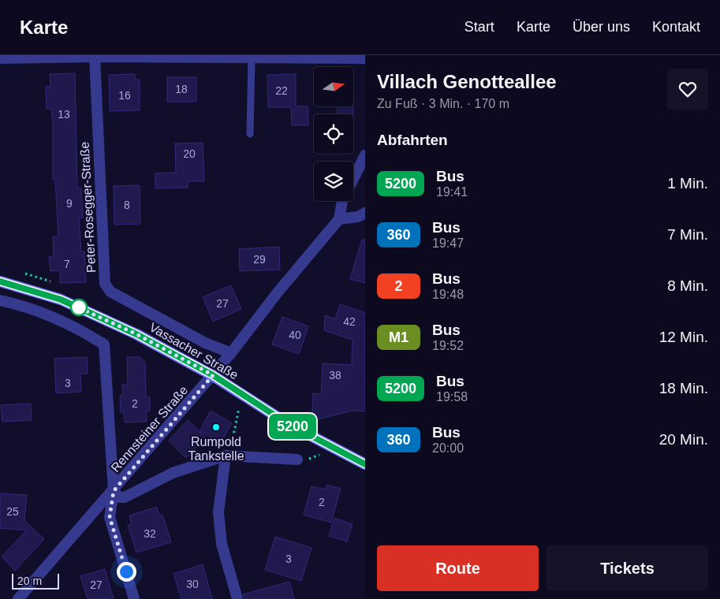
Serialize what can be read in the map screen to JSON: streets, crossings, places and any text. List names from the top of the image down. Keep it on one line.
{"streets":{"main road":["Vassacher Straße"],"street":["Peter-Rosegger-Straße","Rennsteiner Straße"]},"crossings":[["Peter-Rosegger-Straße","Rennsteiner Straße"],["Vassacher Straße","Rennsteiner Straße"]],"places":["Rumpold Tankstelle"],"lines":["bus line 5200"],"house_numbers":["18","22","16","13","20","9","8","29","7","27","42","40","38","3","2","2","25","32","3","30","27"],"scale_bar":"20 m","north":"right","page":{"header":"Karte","nav":["Start","Karte","Über uns","Kontakt"],"on_map":"5200","heading":[["Villach Genotteallee","Zu Fuß · 3 Min. · 170 m"],"Abfahrten"],"list":[{"mark":"5200","name":"Bus","note":"19:41","value":"1 Min."},{"mark":"360","name":"Bus","note":"19:47","value":"7 Min."},{"mark":"2","name":"Bus","note":"19:48","value":"8 Min."},{"mark":"M1","name":"Bus","note":"19:52","value":"12 Min."},{"mark":"5200","name":"Bus","note":"19:58","value":"18 Min."},{"mark":"360","name":"Bus","note":"20:00","value":"20 Min."}],"buttons":["Route","Tickets"],"scale":"20 m"}}
